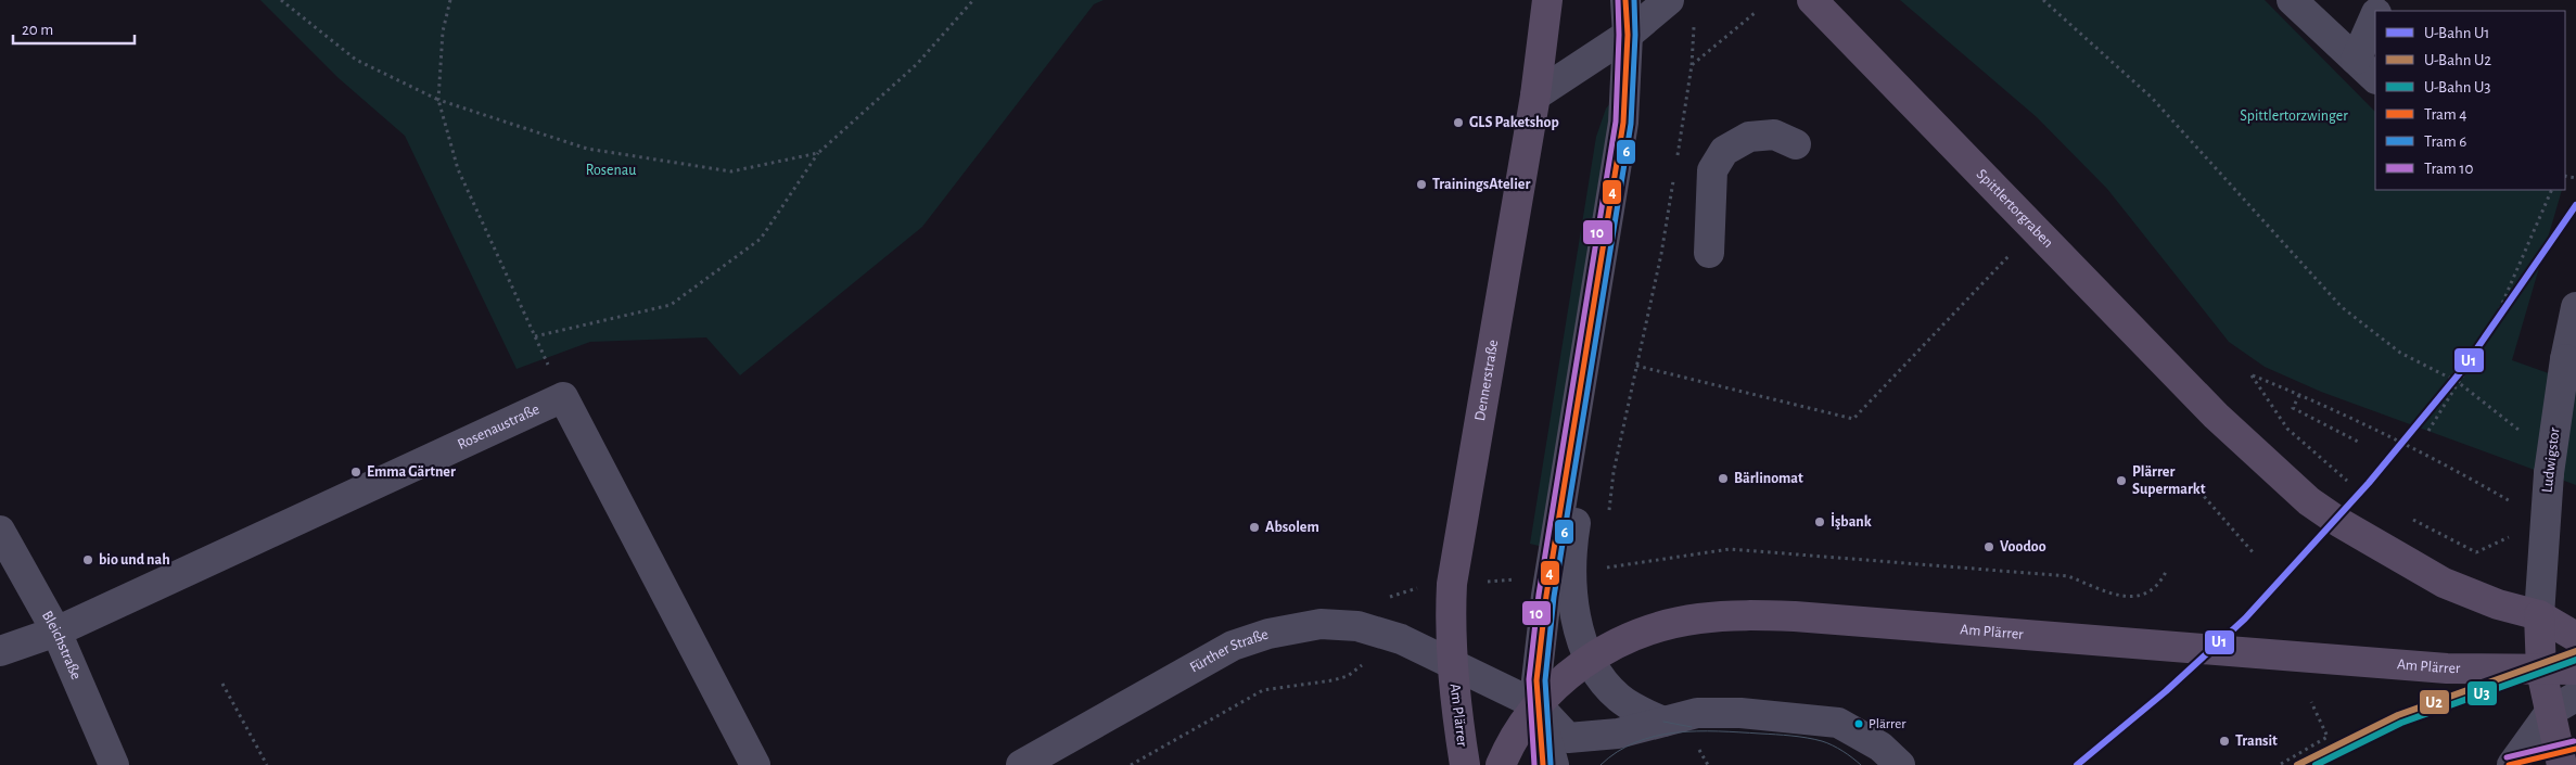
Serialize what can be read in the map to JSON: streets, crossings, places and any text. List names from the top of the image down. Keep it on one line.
{"streets":{"main road":["Spittlertorgraben","Dennerstraße","Am Plärrer"],"street":["Rosenaustraße","Ludwigstor","Bleichstraße","Fürther Straße"]},"crossings":[["Spittlertorgraben","Ludwigstor"],["Dennerstraße","Am Plärrer"],["Dennerstraße","Fürther Straße"],["Rosenaustraße","Bleichstraße"],["Am Plärrer","Fürther Straße"]],"parks":["Spittlertorzwinger","Rosenau"],"places":["GLS Paketshop","TrainingsAtelier","Emma Gärtner","Bärlinomat","Plärrer Supermarkt","İşbank","Absolem","Voodoo","bio und nah","Plärrer","Transit"],"lines":["tram line 4","tram line 6","tram line 10","metro line U1","metro line U2","metro line U3"],"legend":["U-Bahn U1","U-Bahn U2","U-Bahn U3","Tram 4","Tram 6","Tram 10"],"scale_bar":"20 m"}
